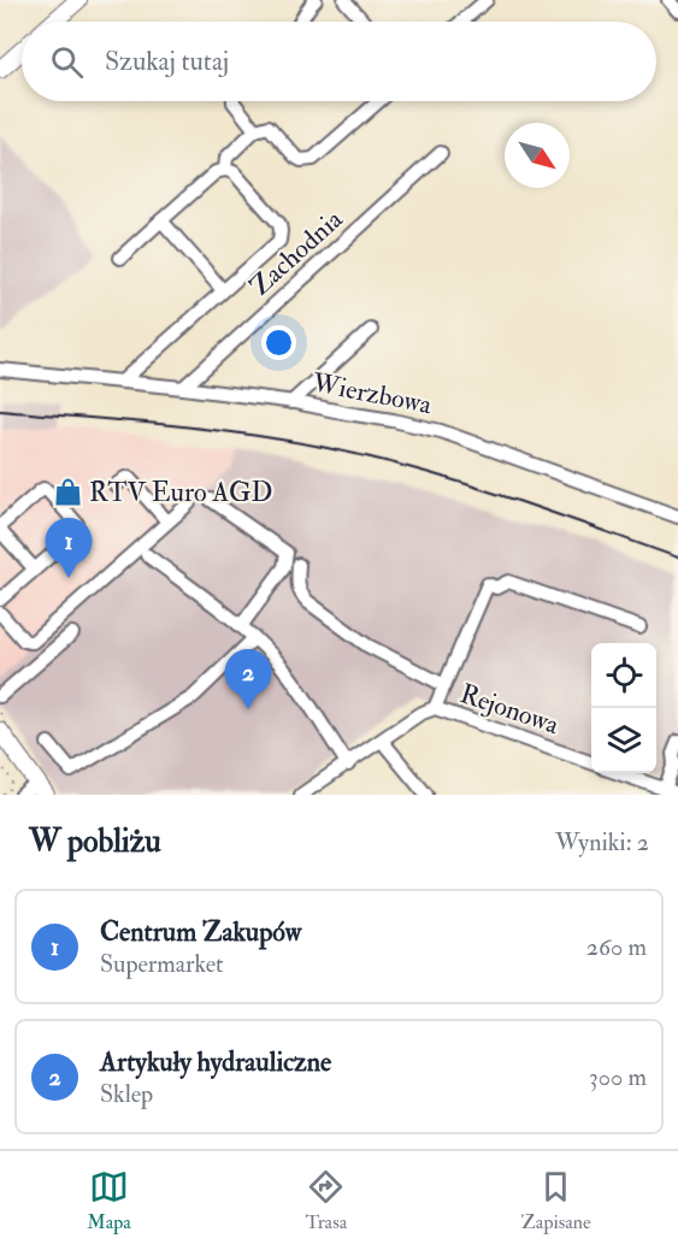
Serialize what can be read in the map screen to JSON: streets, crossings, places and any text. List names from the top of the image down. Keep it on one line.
{"streets":{"street":["Zachodnia","Wierzbowa","Rejonowa"]},"crossings":[["Zachodnia","Wierzbowa"]],"places":{"shop":["RTV Euro AGD"]},"north":"bottom right","page":{"search":"Szukaj tutaj","pins":["1","2"],"heading":["W pobliżu","Wyniki: 2"],"list":[{"mark":"1","name":"Centrum Zakupów","note":"Supermarket","value":"260 m"},{"mark":"2","name":"Artykuły hydrauliczne","note":"Sklep","value":"300 m"}],"nav":["Mapa","Trasa","Zapisane"]}}
